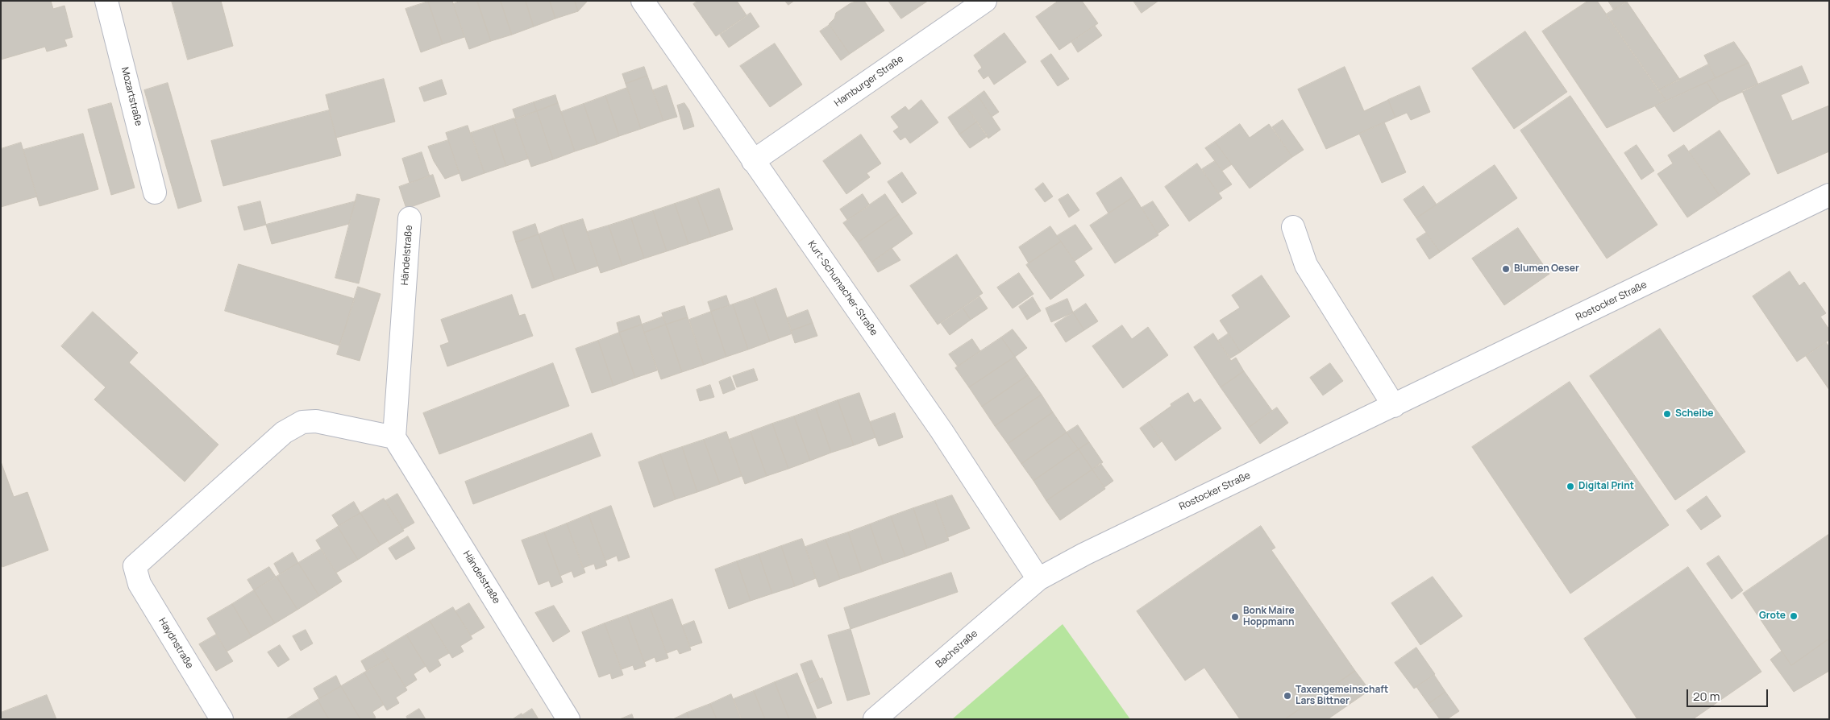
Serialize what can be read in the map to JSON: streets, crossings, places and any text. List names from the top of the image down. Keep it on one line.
{"streets":{"street":["Hamburger Straße","Mozartstraße","Händelstraße","Kurt-Schumacher-Straße","Rostocker Straße","Haydnstraße","Bachstraße"]},"crossings":[["Hamburger Straße","Kurt-Schumacher-Straße"],["Händelstraße","Haydnstraße"],["Kurt-Schumacher-Straße","Rostocker Straße"],["Kurt-Schumacher-Straße","Bachstraße"],["Rostocker Straße","Bachstraße"]],"places":["Blumen Oeser","Scheibe","Digital Print","Grote","Bonk Maire Hoppmann","Taxengemeinschaft Lars Bittner"],"scale_bar":"20 m"}
